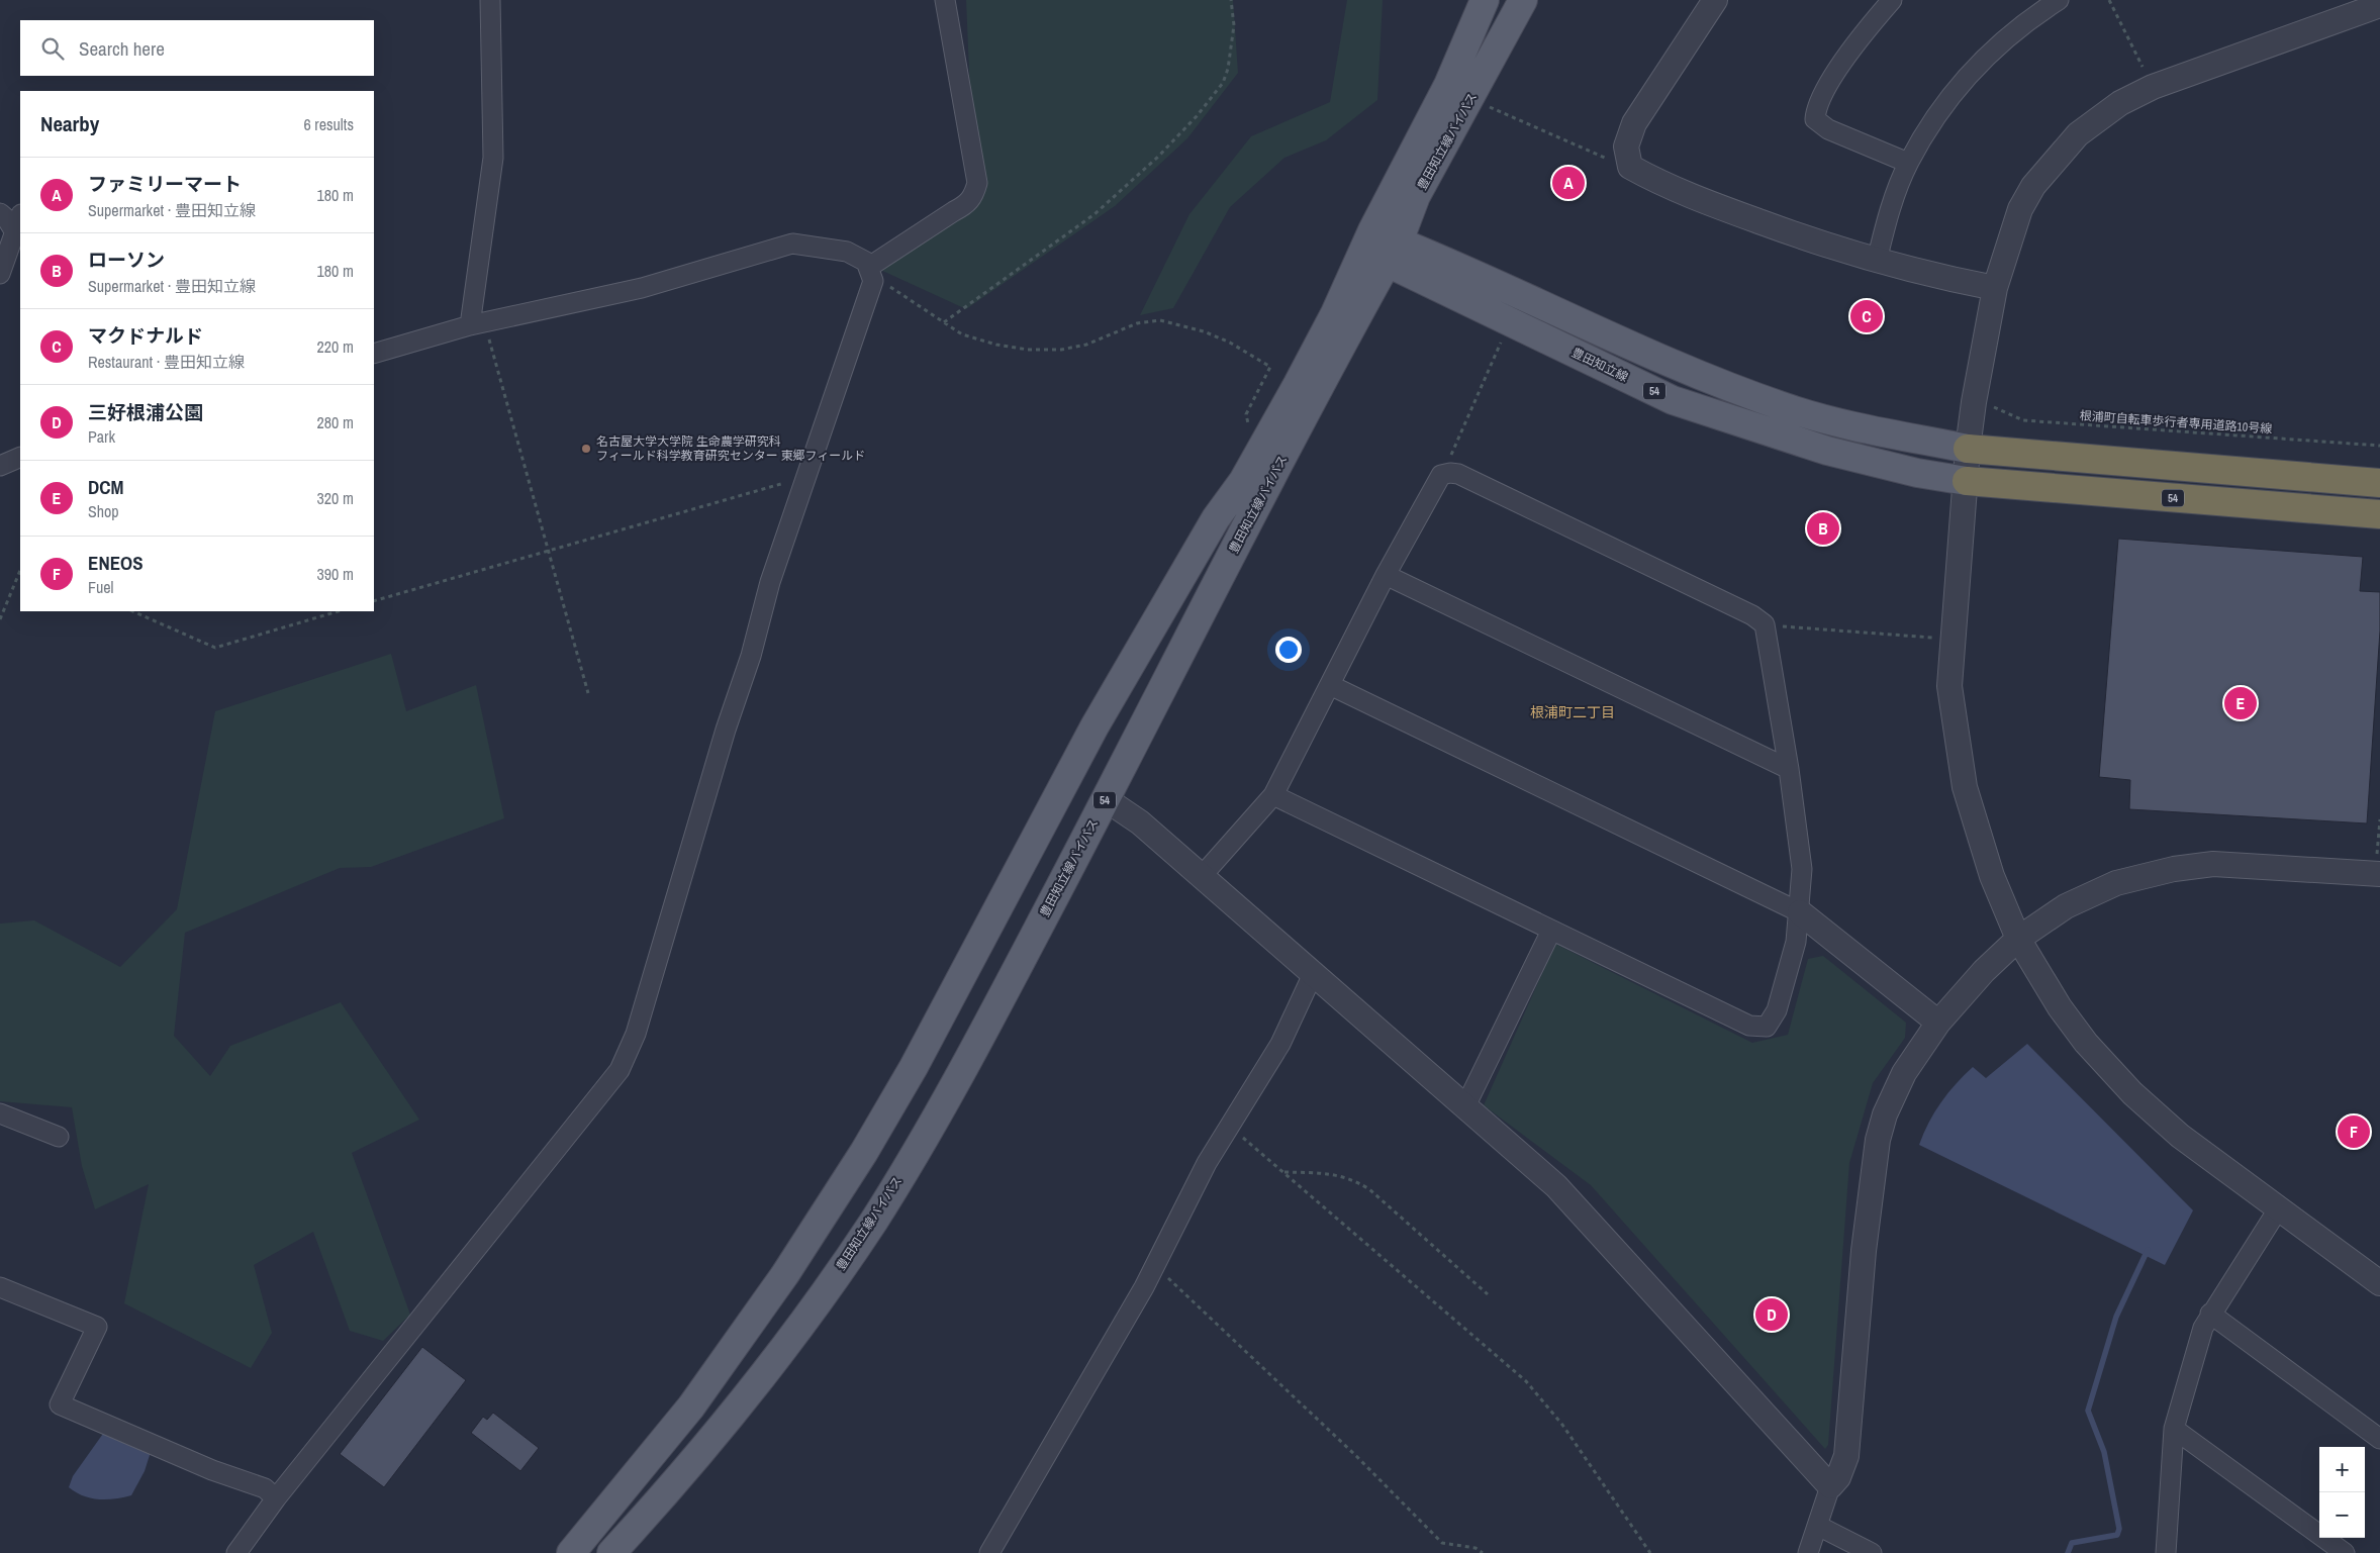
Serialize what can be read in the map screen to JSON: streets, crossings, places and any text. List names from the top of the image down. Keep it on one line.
{"streets":{"highway":["54"],"main road":["豊田知立線バイパス","豊田知立線"],"path":["根浦町自転車歩行者専用道路10号線"]},"crossings":[["豊田知立線バイパス","豊田知立線"],["豊田知立線","54"]],"districts":["根浦町二丁目"],"places":["名古屋大学大学院 生命農学研究科 フィールド科学教育研究センター 東郷フィールド"],"page":{"search":"Search here","heading":["Nearby","6 results"],"list":[{"mark":"A","name":"ファミリーマート","note":"Supermarket · 豊田知立線","value":"180 m"},{"mark":"B","name":"ローソン","note":"Supermarket · 豊田知立線","value":"180 m"},{"mark":"C","name":"マクドナルド","note":"Restaurant · 豊田知立線","value":"220 m"},{"mark":"D","name":"三好根浦公園","note":"Park","value":"280 m"},{"mark":"E","name":"DCM","note":"Shop","value":"320 m"},{"mark":"F","name":"ENEOS","note":"Fuel","value":"390 m"}],"pins":["A","C","B","E","F","D"],"map_buttons":["+","−"]}}
